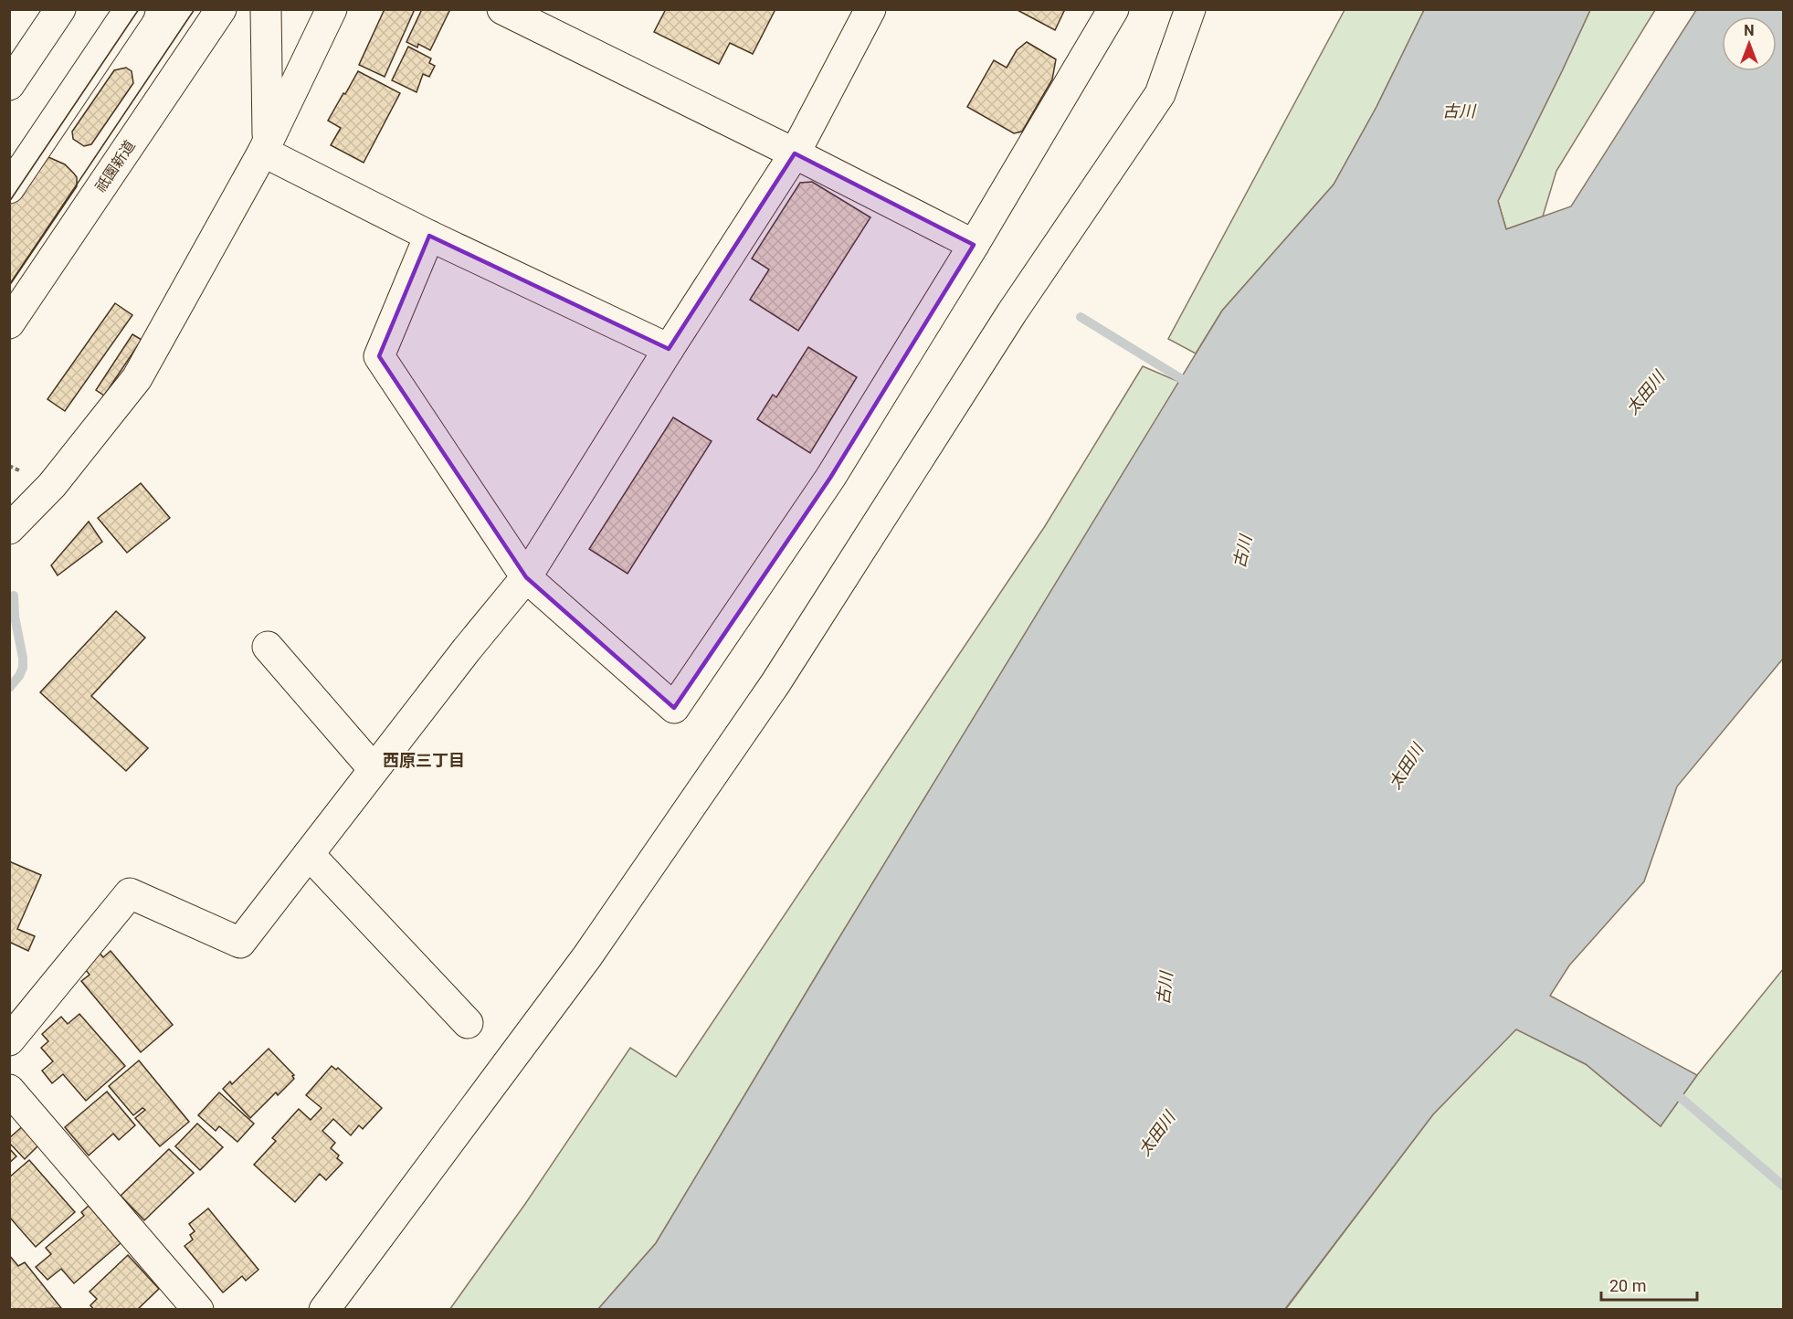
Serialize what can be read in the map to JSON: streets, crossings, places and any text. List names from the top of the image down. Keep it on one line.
{"streets":{"main road":["祇園新道"]},"districts":["西原三丁目"],"water":["古川","太田川"],"scale_bar":"20 m","north":"top"}
